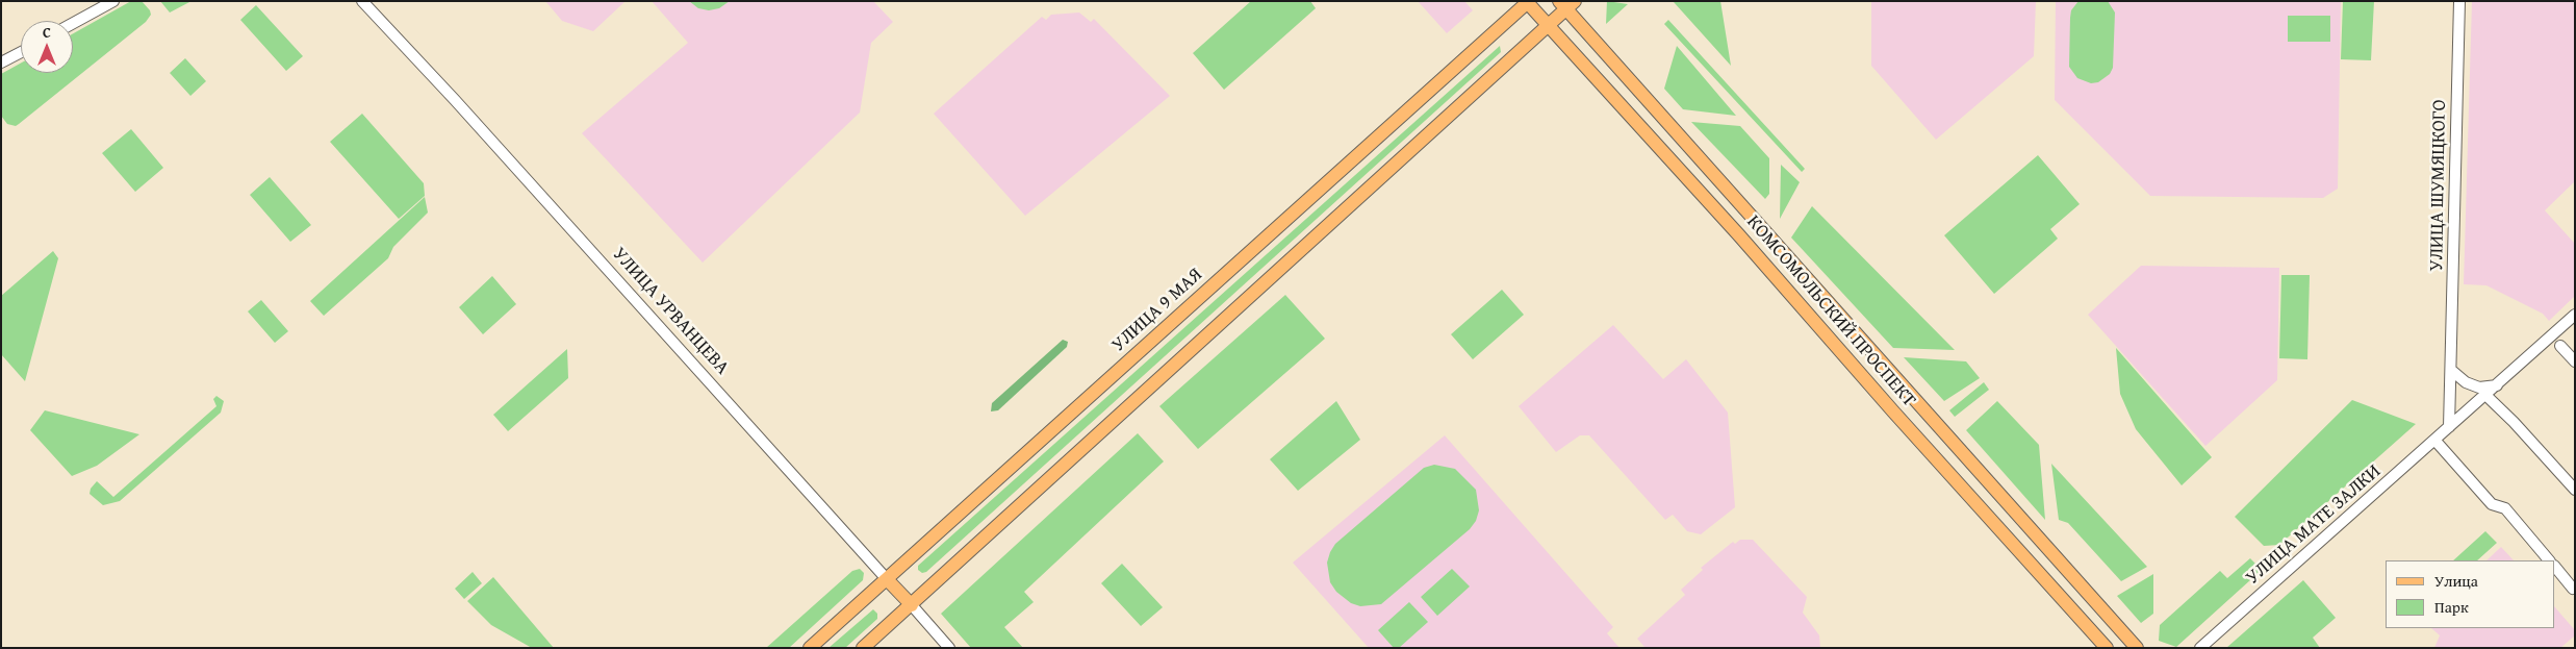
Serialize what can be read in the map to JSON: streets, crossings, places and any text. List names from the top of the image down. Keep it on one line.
{"streets":{"main road":["УЛИЦА 9 МАЯ","УЛИЦА УРВАНЦЕВА","КОМСОМОЛЬСКИЙ ПРОСПЕКТ"],"street":["УЛИЦА ШУМЯЦКОГО","УЛИЦА МАТЕ ЗАЛКИ"]},"crossings":[["УЛИЦА 9 МАЯ","УЛИЦА УРВАНЦЕВА"],["УЛИЦА 9 МАЯ","КОМСОМОЛЬСКИЙ ПРОСПЕКТ"]],"legend":["Улица","Парк"],"north":"top"}
